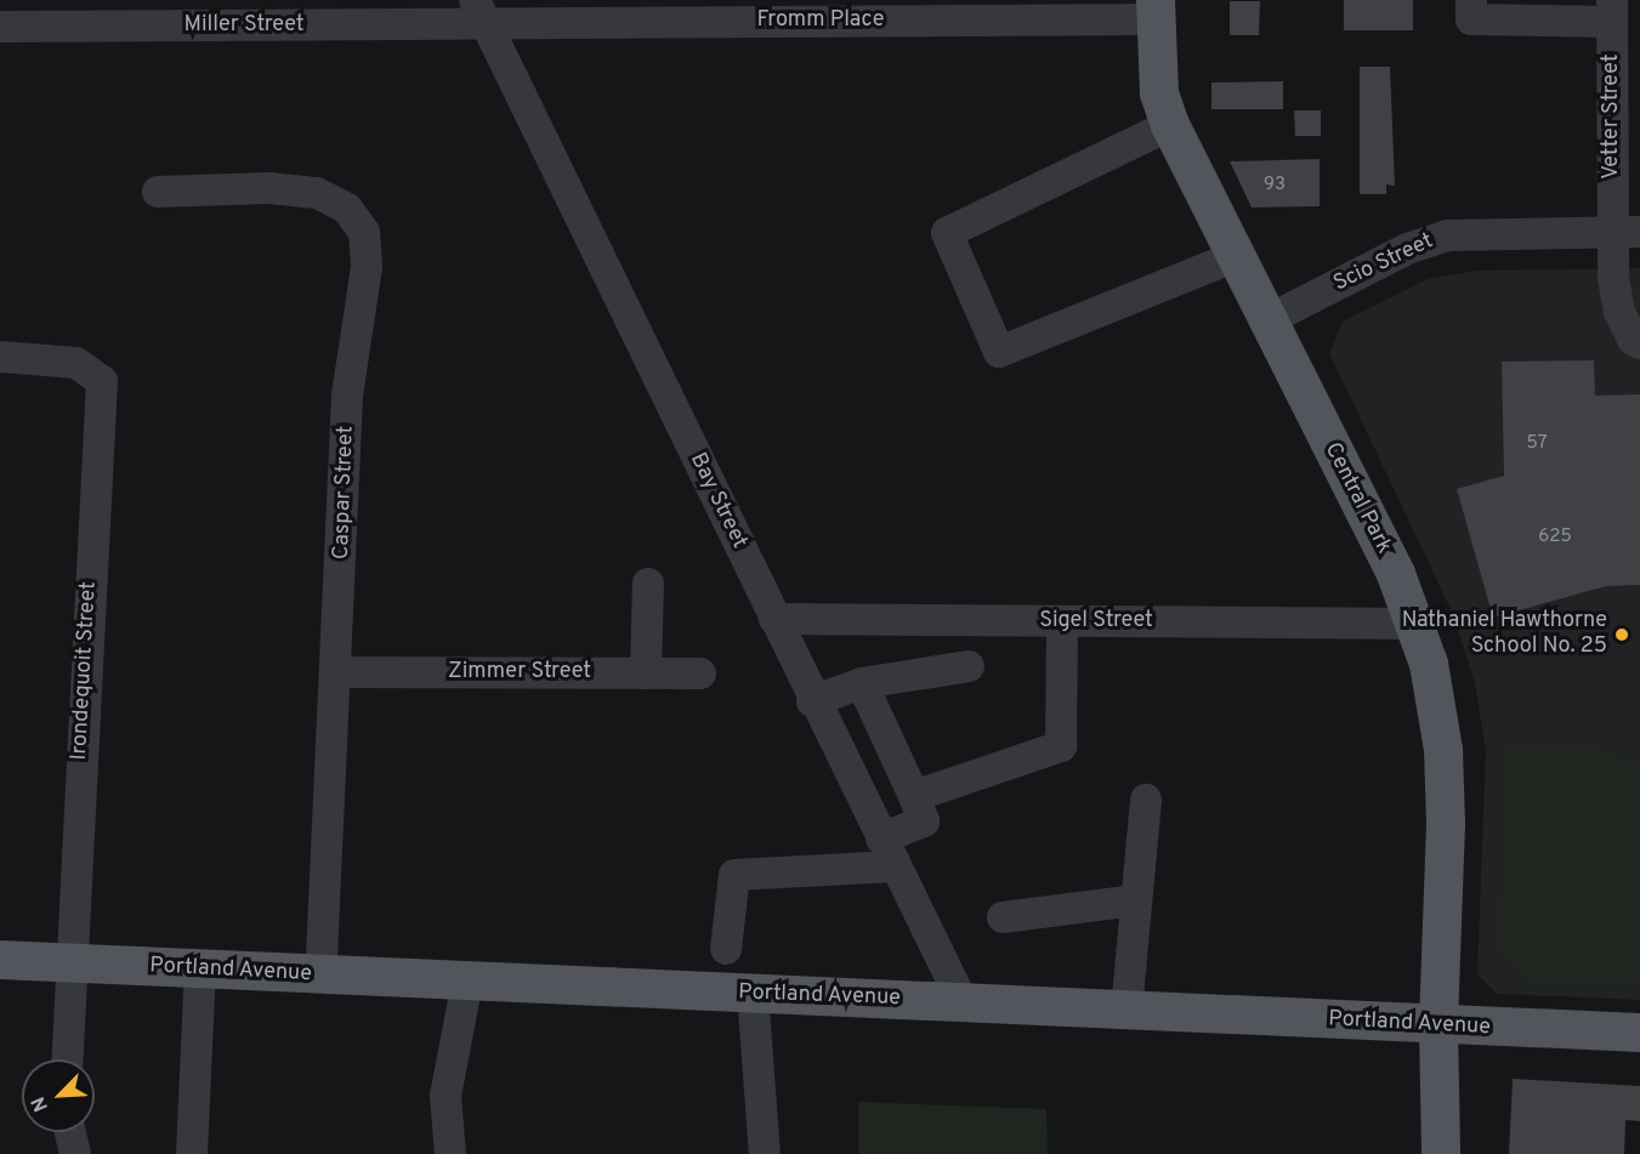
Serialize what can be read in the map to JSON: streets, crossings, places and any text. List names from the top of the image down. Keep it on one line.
{"streets":{"main road":["Central Park","Portland Avenue"],"street":["Fromm Place","Miller Street","Vetter Street","Scio Street","Caspar Street","Bay Street","Sigel Street","Irondequoit Street","Zimmer Street"]},"crossings":[["Fromm Place","Miller Street"],["Fromm Place","Central Park"],["Fromm Place","Bay Street"],["Miller Street","Bay Street"],["Vetter Street","Scio Street"],["Scio Street","Central Park"],["Caspar Street","Zimmer Street"],["Caspar Street","Portland Avenue"],["Central Park","Sigel Street"],["Central Park","Portland Avenue"],["Bay Street","Sigel Street"],["Bay Street","Portland Avenue"],["Irondequoit Street","Portland Avenue"]],"places":["Nathaniel Hawthorne School No. 25"],"house_numbers":["93","57","625"],"north":"bottom left"}
